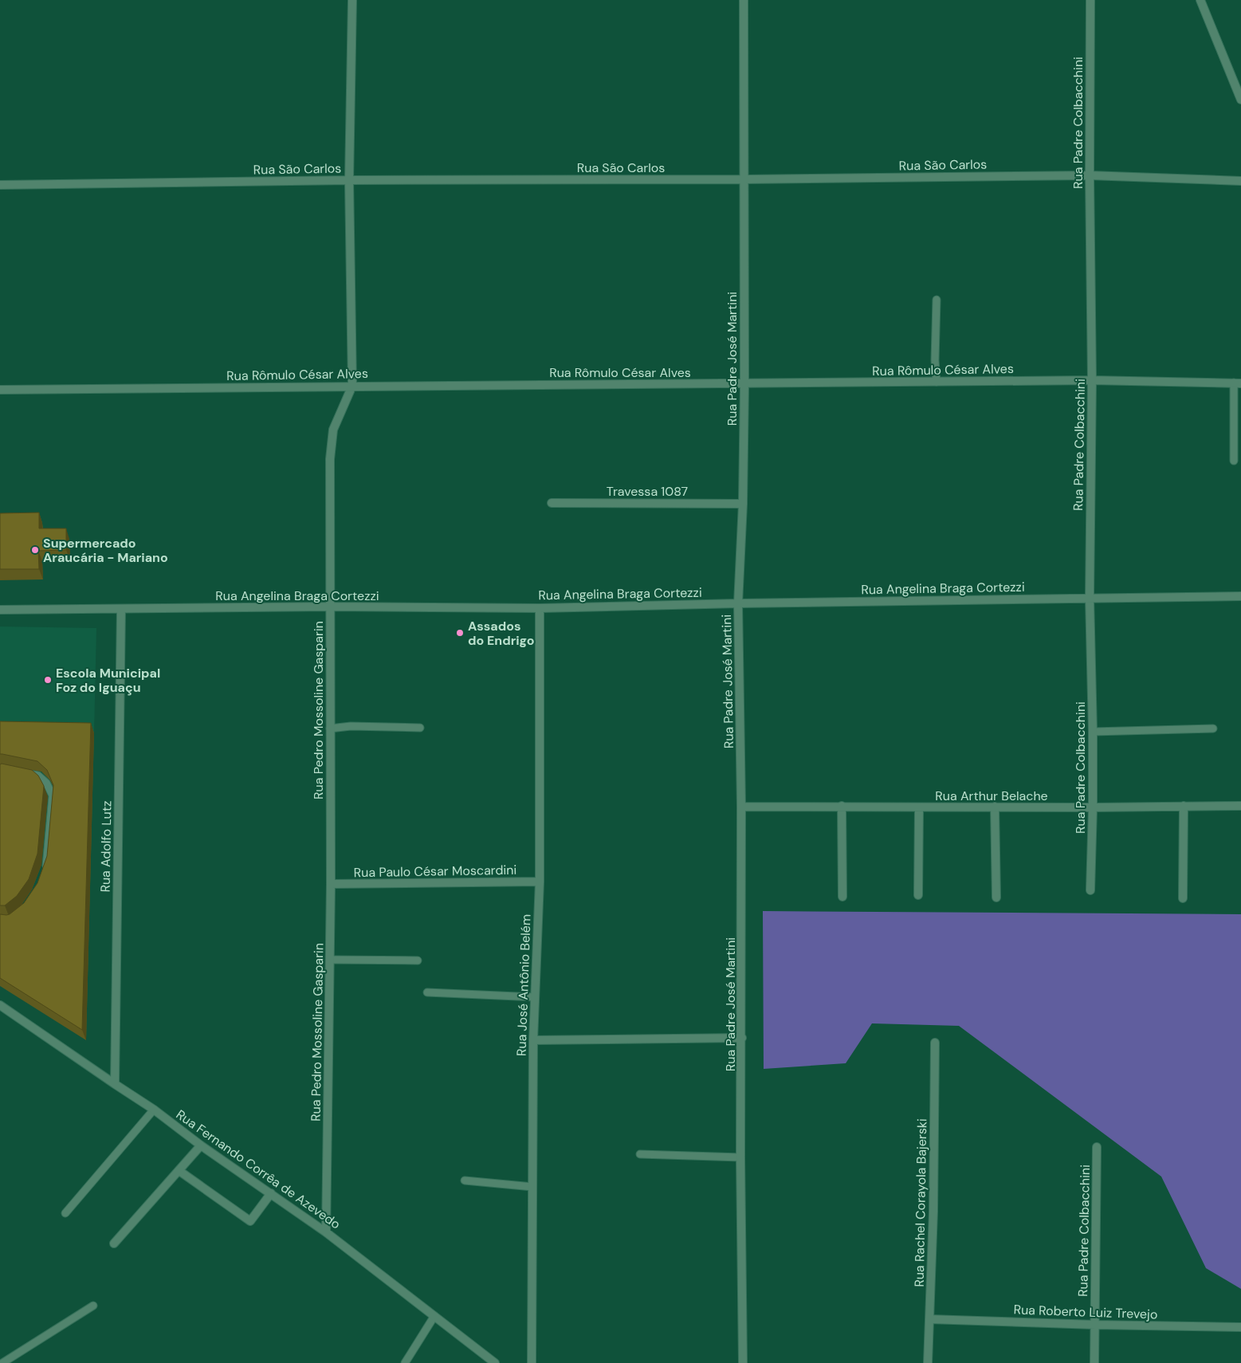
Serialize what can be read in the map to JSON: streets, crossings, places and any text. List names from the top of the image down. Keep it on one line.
{"streets":{"street":["Rua Padre Colbacchini","Rua São Carlos","Rua Padre José Martini","Rua Rômulo César Alves","Travessa 1087","Rua Angelina Braga Cortezzi","Rua Pedro Mossoline Gasparin","Rua Arthur Belache","Rua Adolfo Lutz","Rua Paulo César Moscardini","Rua José Antônio Belém","Rua Fernando Corrêa de Azevedo","Rua Rachel Corayola Bajerski","Rua Roberto Luiz Trevejo"]},"crossings":[["Rua Padre Colbacchini","Rua São Carlos"],["Rua Padre Colbacchini","Rua Rômulo César Alves"],["Rua Padre Colbacchini","Rua Angelina Braga Cortezzi"],["Rua Padre Colbacchini","Rua Arthur Belache"],["Rua Padre Colbacchini","Rua Roberto Luiz Trevejo"],["Rua São Carlos","Rua Padre José Martini"],["Rua São Carlos","Rua Pedro Mossoline Gasparin"],["Rua Padre José Martini","Rua Rômulo César Alves"],["Rua Padre José Martini","Travessa 1087"],["Rua Padre José Martini","Rua Angelina Braga Cortezzi"],["Rua Padre José Martini","Rua Arthur Belache"],["Rua Rômulo César Alves","Rua Pedro Mossoline Gasparin"],["Rua Angelina Braga Cortezzi","Rua Pedro Mossoline Gasparin"],["Rua Angelina Braga Cortezzi","Rua Adolfo Lutz"],["Rua Angelina Braga Cortezzi","Rua José Antônio Belém"],["Rua Pedro Mossoline Gasparin","Rua Paulo César Moscardini"],["Rua Pedro Mossoline Gasparin","Rua Fernando Corrêa de Azevedo"],["Rua Adolfo Lutz","Rua Fernando Corrêa de Azevedo"],["Rua Paulo César Moscardini","Rua José Antônio Belém"],["Rua Rachel Corayola Bajerski","Rua Roberto Luiz Trevejo"]],"places":["Supermercado Araucária - Mariano","Assados do Endrigo","Escola Municipal Foz do Iguaçu"]}
